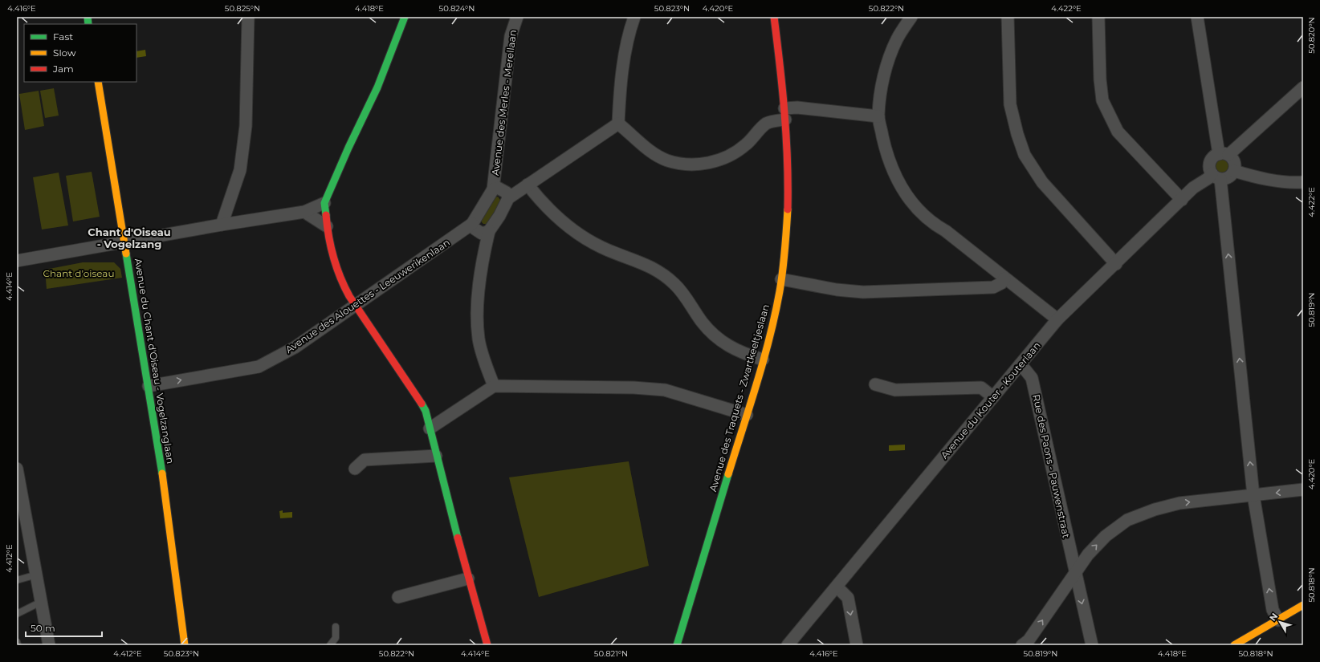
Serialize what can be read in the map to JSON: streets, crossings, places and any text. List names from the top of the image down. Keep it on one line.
{"streets":{"street":["Avenue des Merles - Merellaan","Avenue des Alouettes - Leeuwerikenlaan","Avenue du Chant d'Oiseau - Vogelzanglaan","Avenue des Traquets - Zwartkeeltjeslaan","Avenue du Kouter - Kouterlaan","Rue des Paons - Pauwenstraat"]},"crossings":[["Avenue des Alouettes - Leeuwerikenlaan","Avenue du Chant d'Oiseau - Vogelzanglaan"],["Avenue du Kouter - Kouterlaan","Rue des Paons - Pauwenstraat"]],"one_way":["Avenue des Alouettes - Leeuwerikenlaan"],"districts":["Chant d'Oiseau - Vogelzang"],"parks":["Chant d’oiseau"],"legend":["Fast","Slow","Jam"],"scale_bar":"50 m","north":"top left","coordinates":["4.416°E","50.825°N","4.418°E","50.824°N","50.823°N","4.420°E","50.822°N","4.422°E","50.820°N","4.414°E","50.819°N","4.412°E","50.818°N","50.821°N"]}
